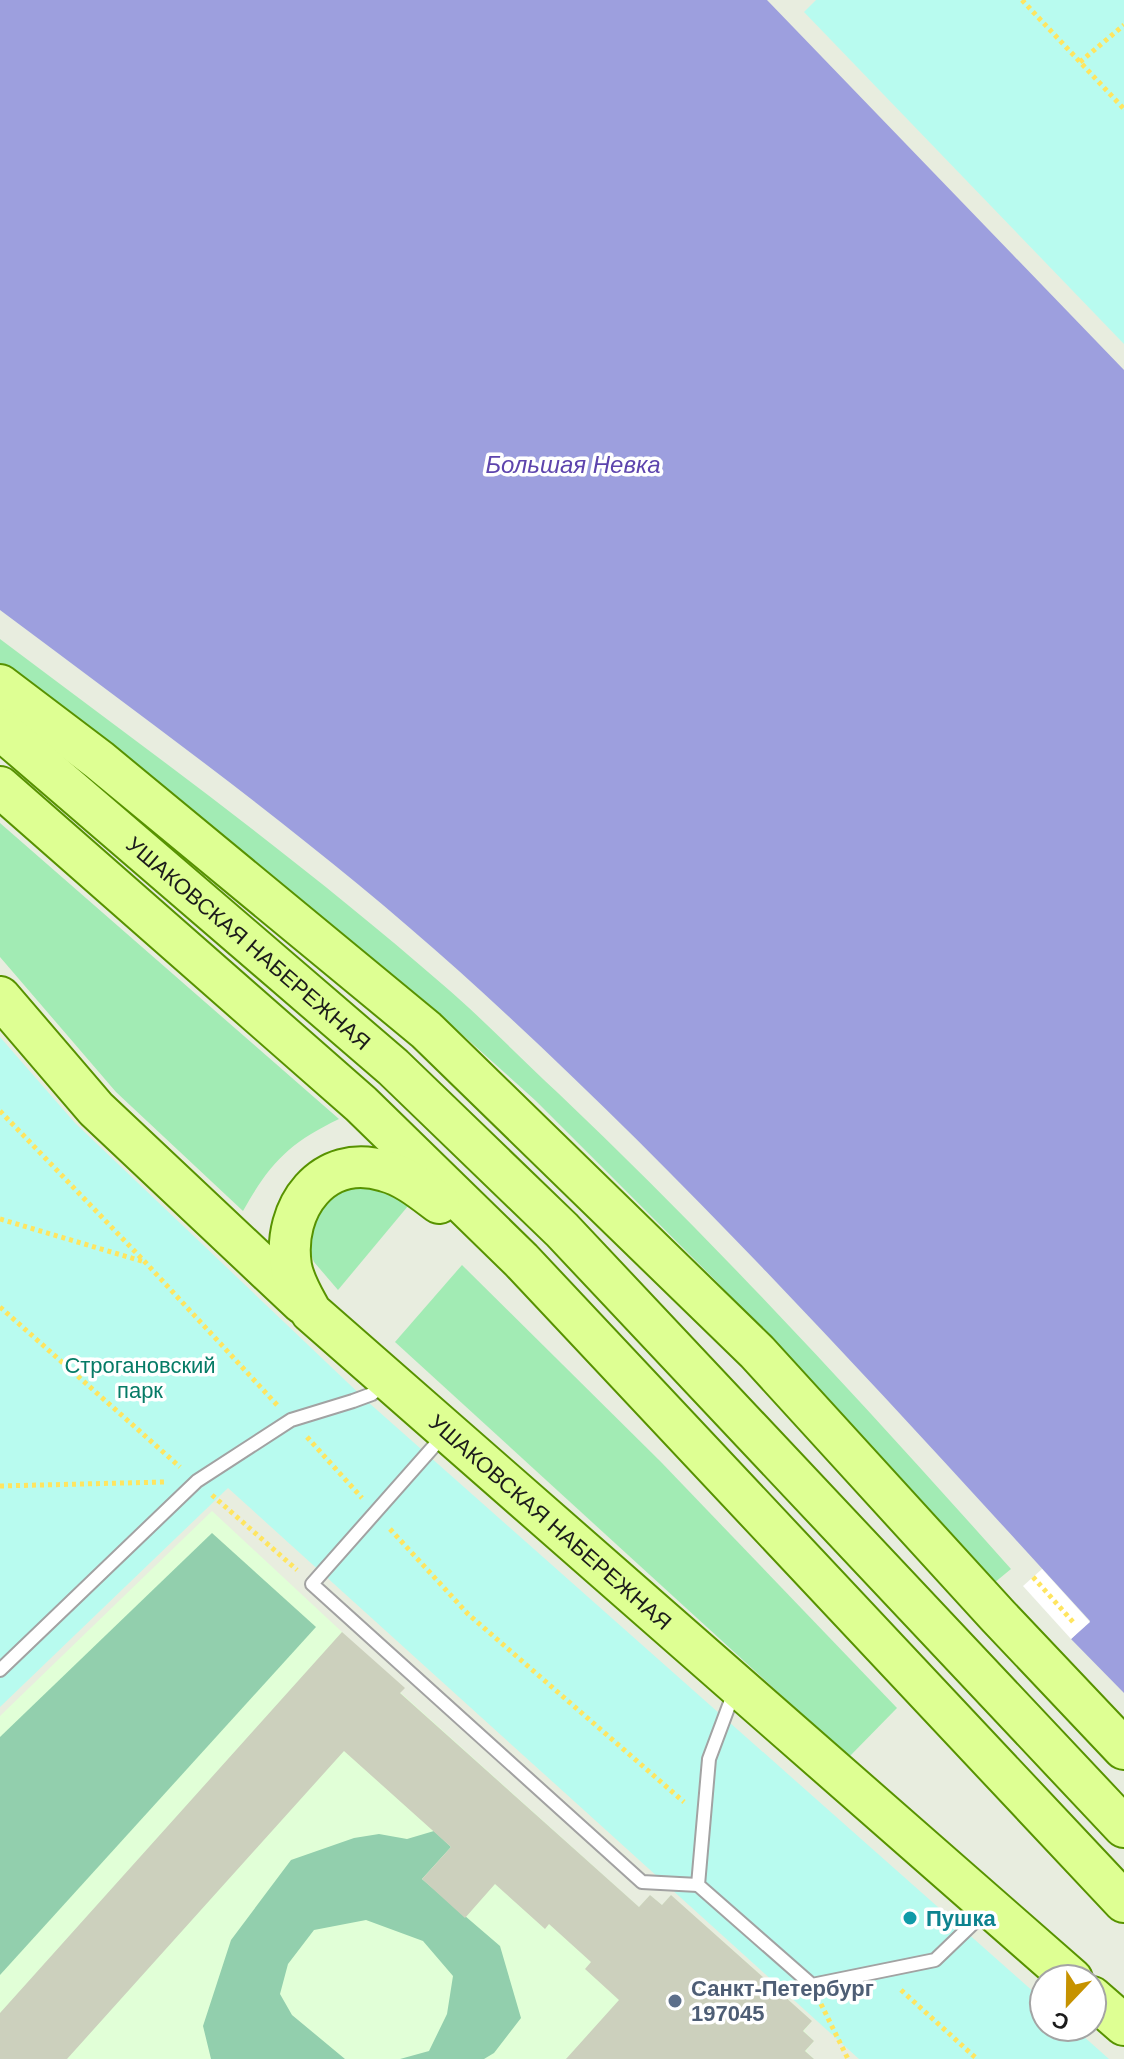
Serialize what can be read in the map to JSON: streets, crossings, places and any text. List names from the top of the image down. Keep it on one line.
{"streets":{"main road":["УШАКОВСКАЯ НАБЕРЕЖНАЯ"]},"water":["Большая Невка"],"parks":["Строгановский парк"],"places":["Пушка","Санкт-Петербург 197045"],"north":"bottom"}
